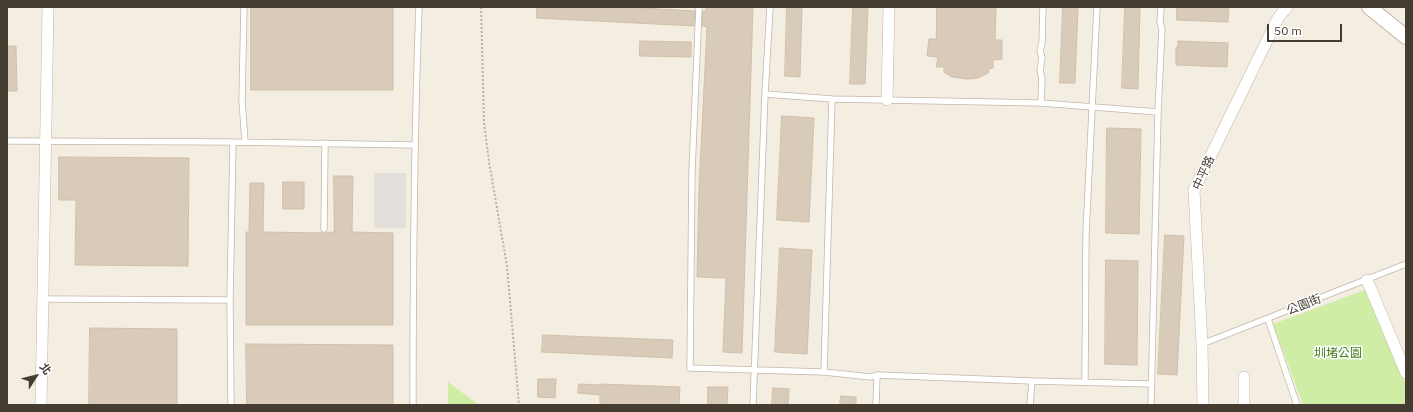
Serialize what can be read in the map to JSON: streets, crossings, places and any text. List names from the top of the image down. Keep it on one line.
{"streets":{"street":["中平路"],"lane":["公園街"]},"crossings":[["中平路","公園街"]],"parks":["圳堵公園"],"scale_bar":"50 m","north":"top right"}
